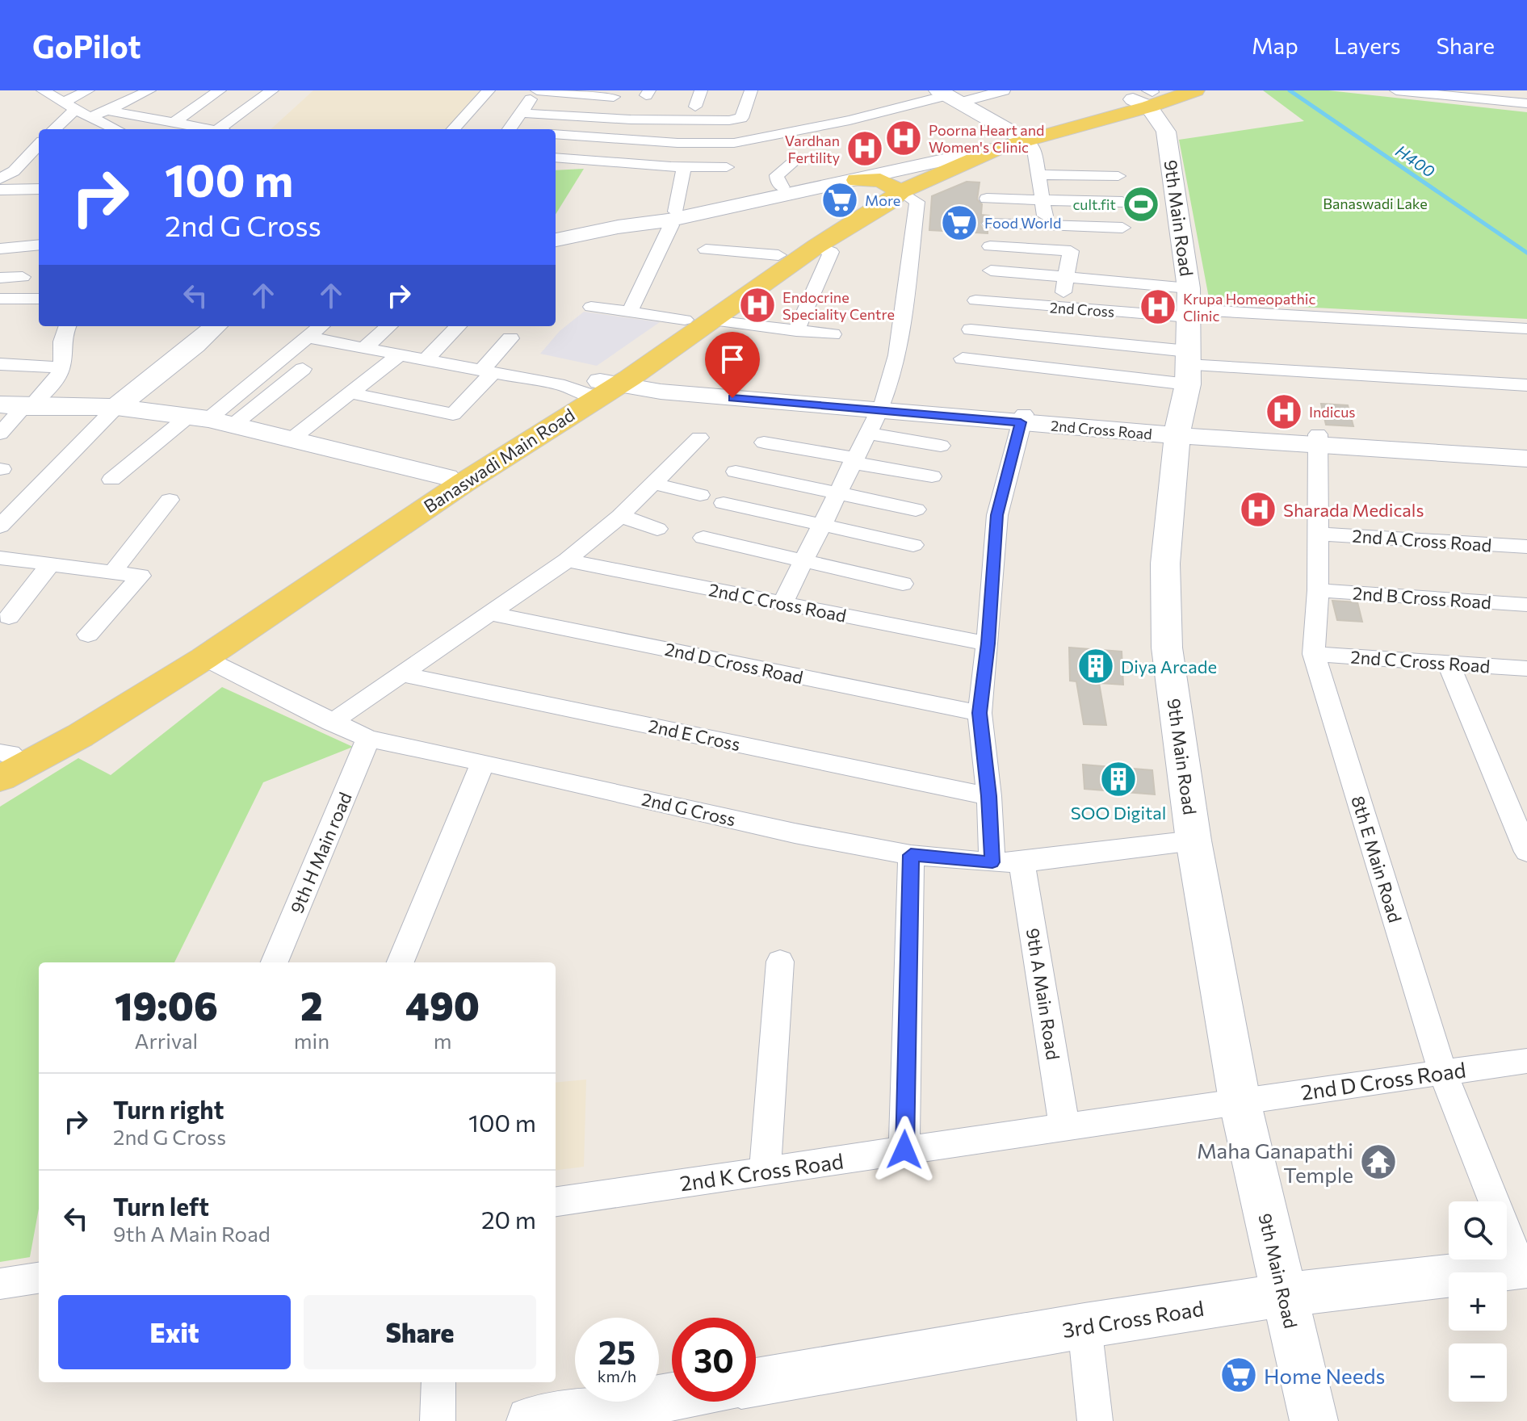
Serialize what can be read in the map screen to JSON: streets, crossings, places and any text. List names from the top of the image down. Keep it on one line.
{"streets":{"main road":["Banaswadi Main Road"],"street":["9th Main Road","2nd Cross","2nd Cross Road","2nd A Cross Road","2nd B Cross Road","2nd C Cross Road","2nd D Cross Road","2nd E Cross","2nd G Cross","9th H Main road","8th E Main Road","9th A Main Road","2nd K Cross Road","3rd Cross Road"]},"crossings":[["9th Main Road","2nd Cross"],["9th Main Road","2nd Cross Road"],["9th Main Road","Banaswadi Main Road"],["9th Main Road","2nd D Cross Road"],["9th Main Road","2nd G Cross"],["9th Main Road","2nd K Cross Road"],["9th Main Road","3rd Cross Road"],["2nd Cross Road","Banaswadi Main Road"],["2nd Cross Road","8th E Main Road"],["Banaswadi Main Road","2nd G Cross"],["2nd A Cross Road","8th E Main Road"],["2nd B Cross Road","8th E Main Road"],["2nd C Cross Road","8th E Main Road"],["2nd D Cross Road","8th E Main Road"],["2nd D Cross Road","2nd K Cross Road"],["2nd G Cross","9th H Main road"],["2nd G Cross","9th A Main Road"],["8th E Main Road","3rd Cross Road"],["9th A Main Road","2nd K Cross Road"]],"water":["H400"],"parks":["Banaswadi Lake"],"places":{"hospital":["Poorna Heart and Women's Clinic","Vardhan Fertility","Endocrine Speciality Centre","Krupa Homeopathic Clinic","Indicus","Sharada Medicals"],"supermarket":["More","Food World","Home Needs"],"sports":["cult.fit"],"building":["Diya Arcade","SOO Digital"],"temple":["Maha Ganapathi Temple"]},"page":{"header":"GoPilot","nav":["Map","Layers","Share"],"turn":["100 m","2nd G Cross"],"eta":["19:06","Arrival","2","min","490","m"],"list":[{"name":"Turn right","note":"2nd G Cross","value":"100 m"},{"name":"Turn left","note":"9th A Main Road","value":"20 m"}],"map_buttons":["+","−"],"buttons":["Exit","Share"],"speed":"25 km/h","limit":"30"}}
